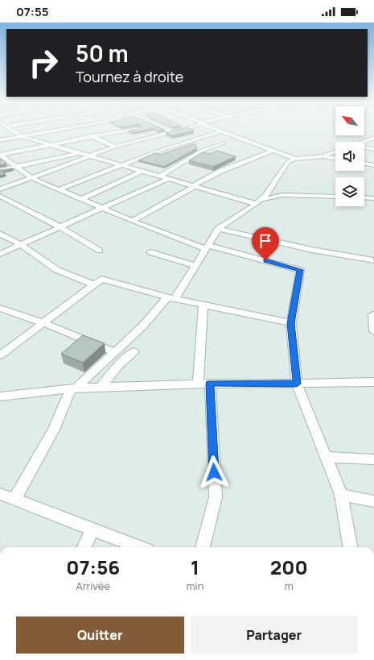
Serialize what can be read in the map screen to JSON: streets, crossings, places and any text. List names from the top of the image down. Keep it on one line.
{"north":"top left","page":{"status":"07:55","turn":["50 m","Tournez à droite"],"eta":["07:56","Arrivée","1","min","200","m"],"buttons":["Quitter","Partager"]}}
